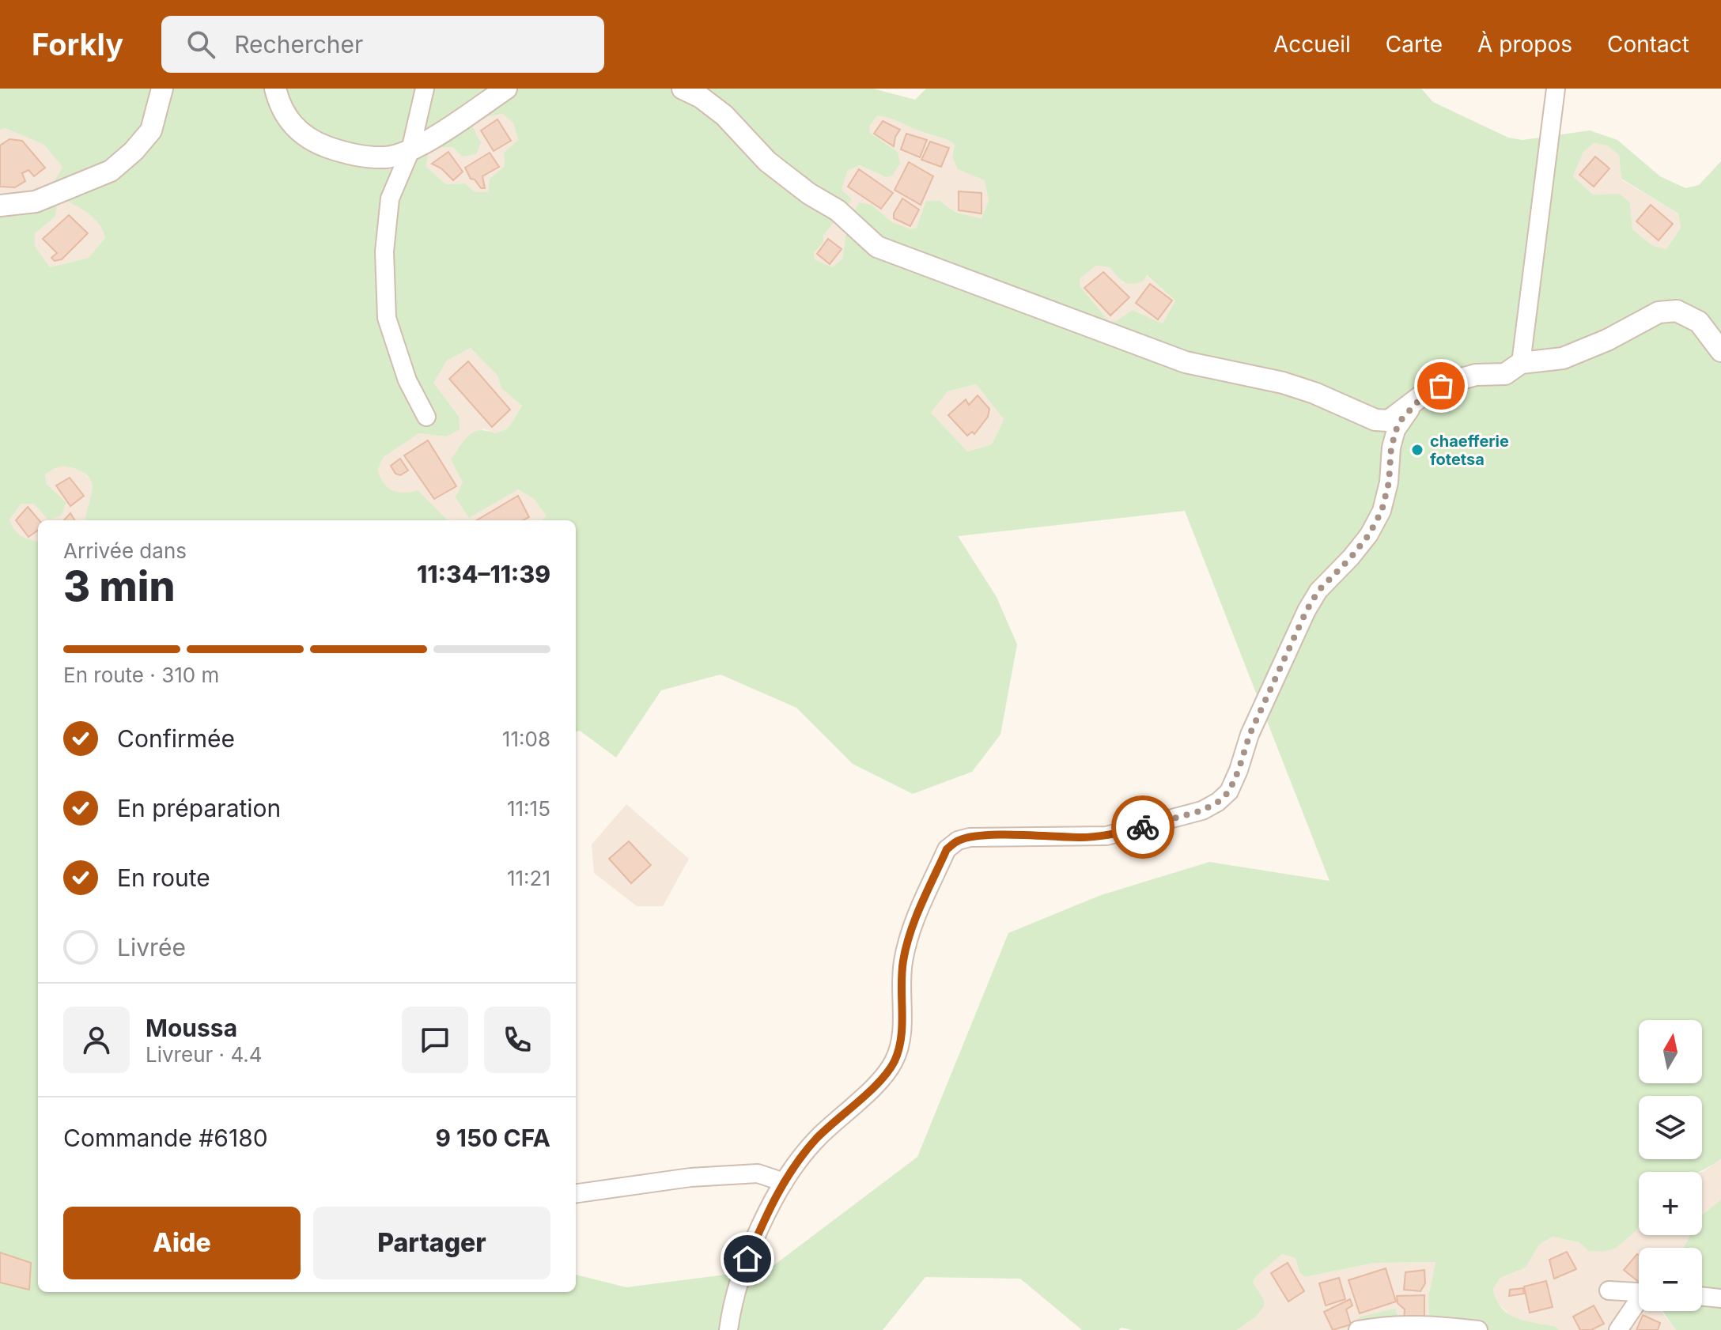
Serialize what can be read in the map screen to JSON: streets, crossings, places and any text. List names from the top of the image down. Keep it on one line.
{"places":["chaefferie fotetsa"],"north":"top","page":{"header":"Forkly","search":"Rechercher","nav":["Accueil","Carte","À propos","Contact"],"heading":["3 min","Arrivée dans","11:34–11:39"],"panel":["Moussa","Livreur · 4.4","Commande #6180","9 150 CFA"],"bar":"En route · 310 m","list":[["Confirmée","11:08"],["En préparation","11:15"],["En route","11:21"],"Livrée"],"map_buttons":["+","−"],"buttons":["Aide","Partager"]}}
